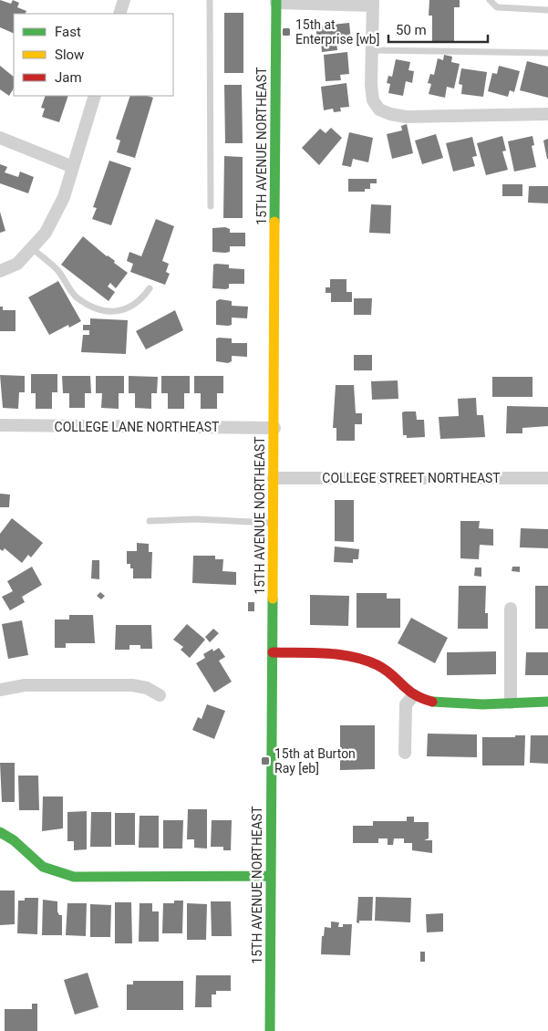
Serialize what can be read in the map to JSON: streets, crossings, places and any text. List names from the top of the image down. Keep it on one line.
{"streets":{"street":["15TH AVENUE NORTHEAST","COLLEGE LANE NORTHEAST","COLLEGE STREET NORTHEAST"]},"crossings":[["15TH AVENUE NORTHEAST","COLLEGE LANE NORTHEAST"],["15TH AVENUE NORTHEAST","COLLEGE STREET NORTHEAST"]],"places":{"transit":["15th at Enterprise [wb]","15th at Burton Ray [eb]"]},"legend":["Fast","Slow","Jam"],"scale_bar":"50 m"}
